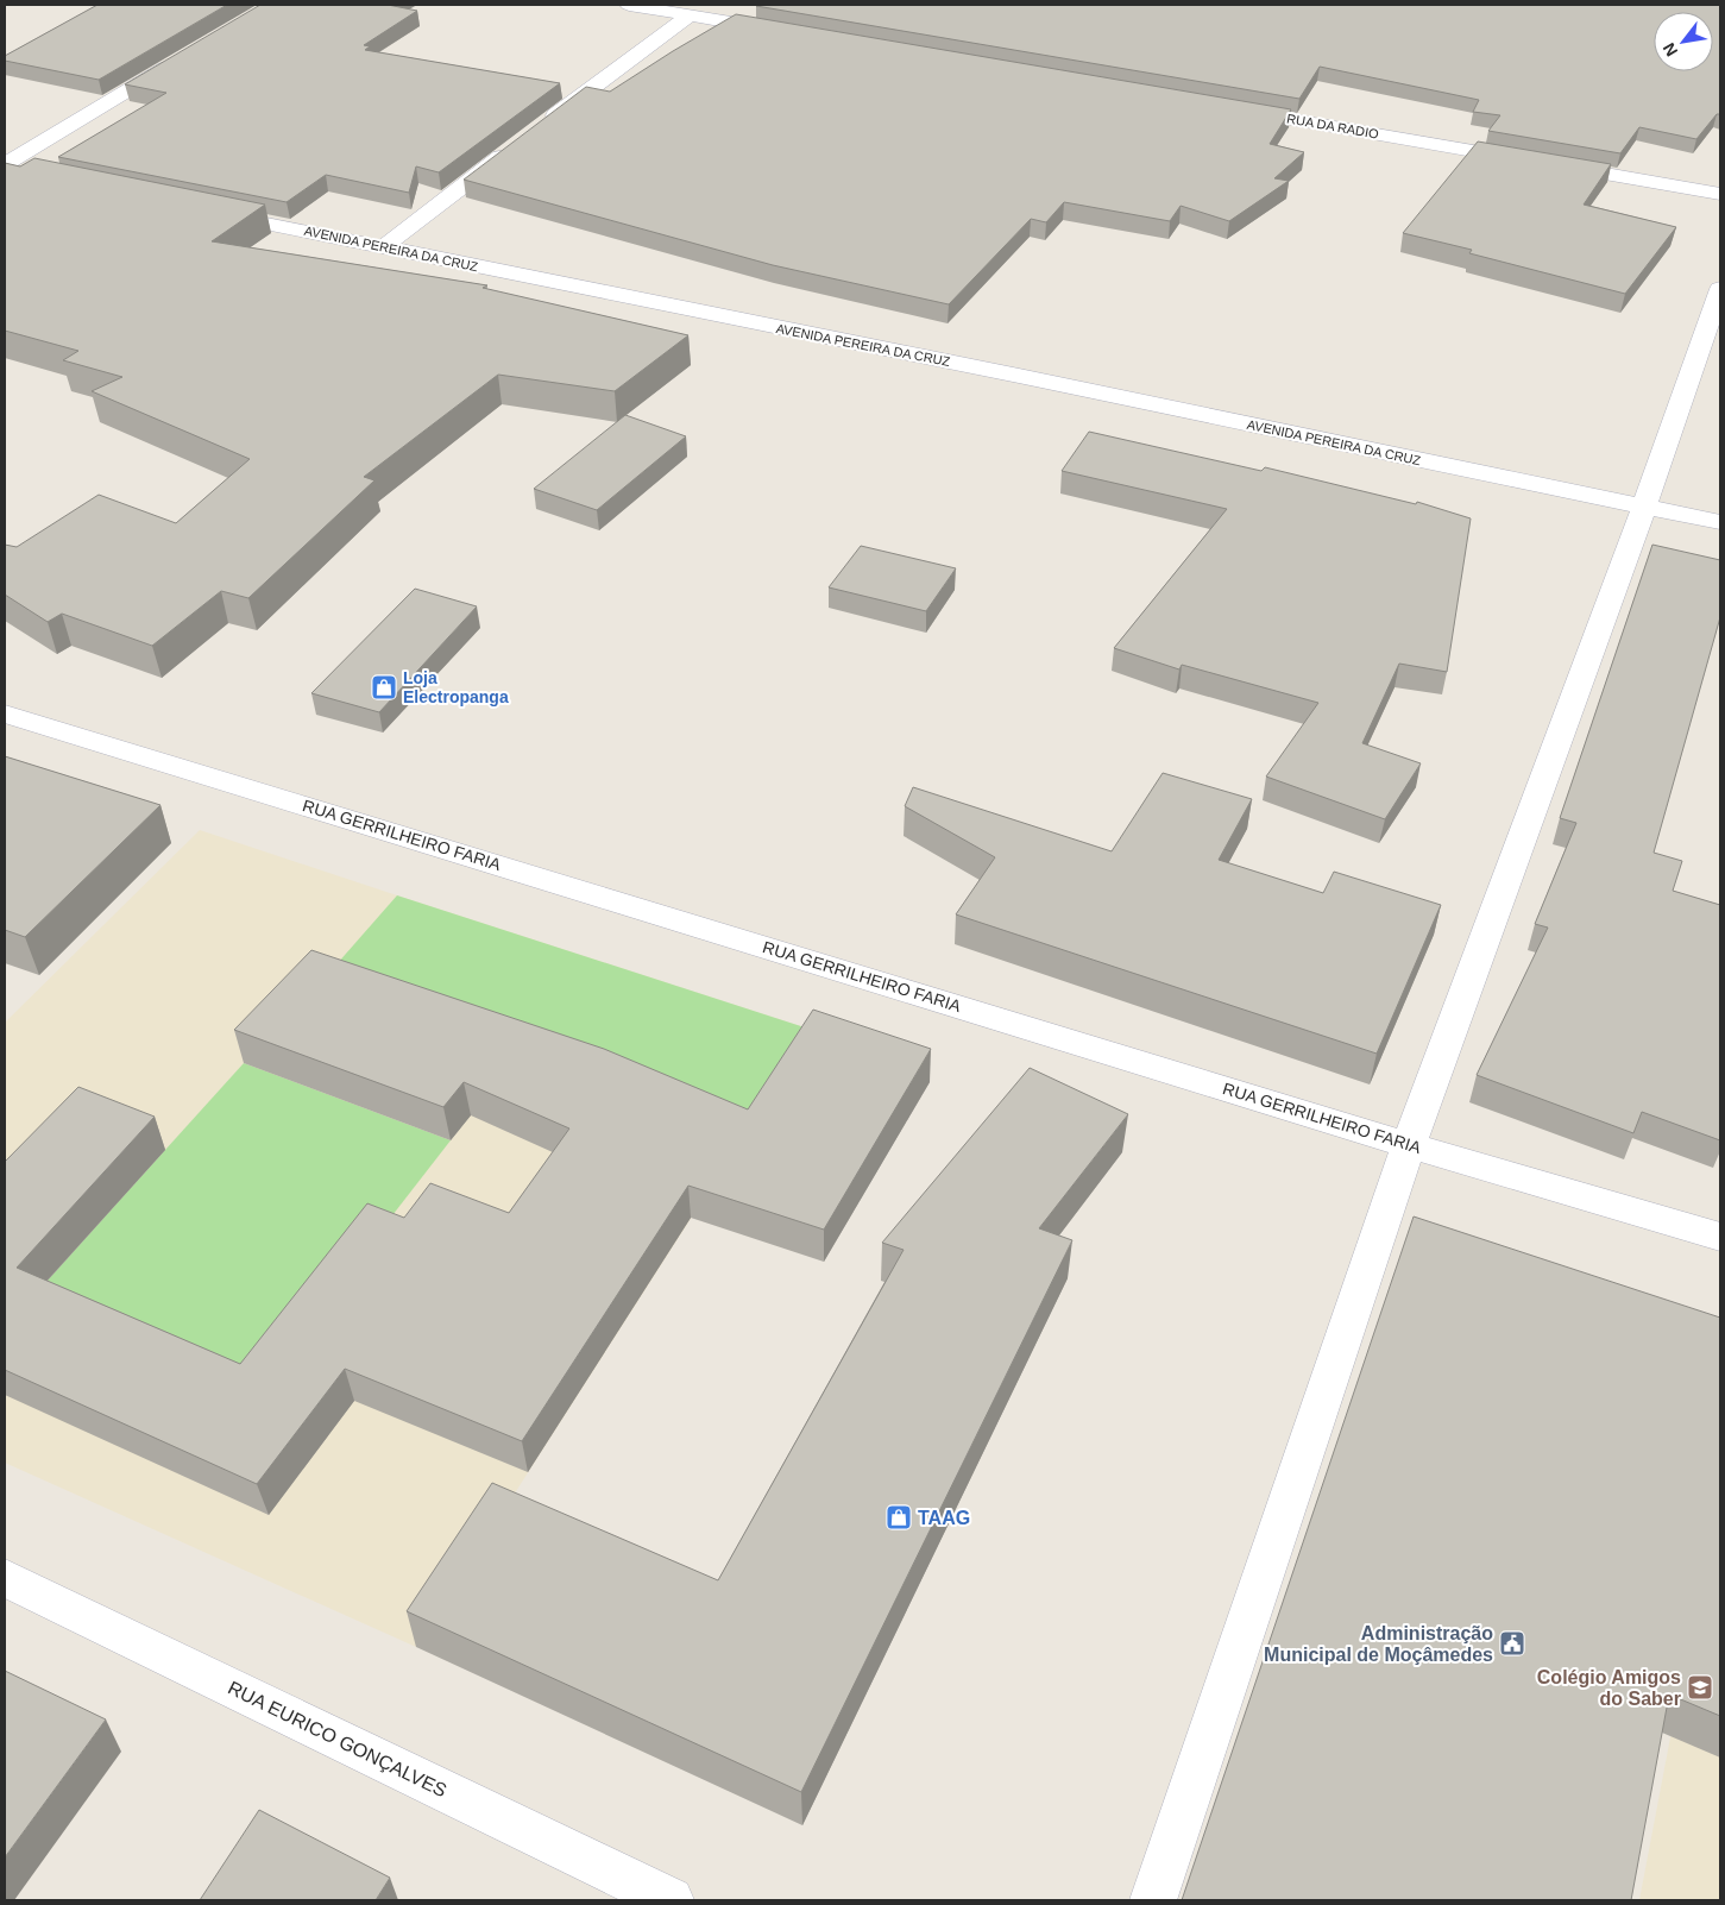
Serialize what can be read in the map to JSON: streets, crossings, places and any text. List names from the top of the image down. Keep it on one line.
{"streets":{"street":["RUA DA RADIO","AVENIDA PEREIRA DA CRUZ","RUA GERRILHEIRO FARIA","RUA EURICO GONÇALVES"]},"places":{"shop":["Loja Electropanga","TAAG"],"public building":["Administração Municipal de Moçâmedes"],"school or university":["Colégio Amigos do Saber"]},"north":"bottom left"}
